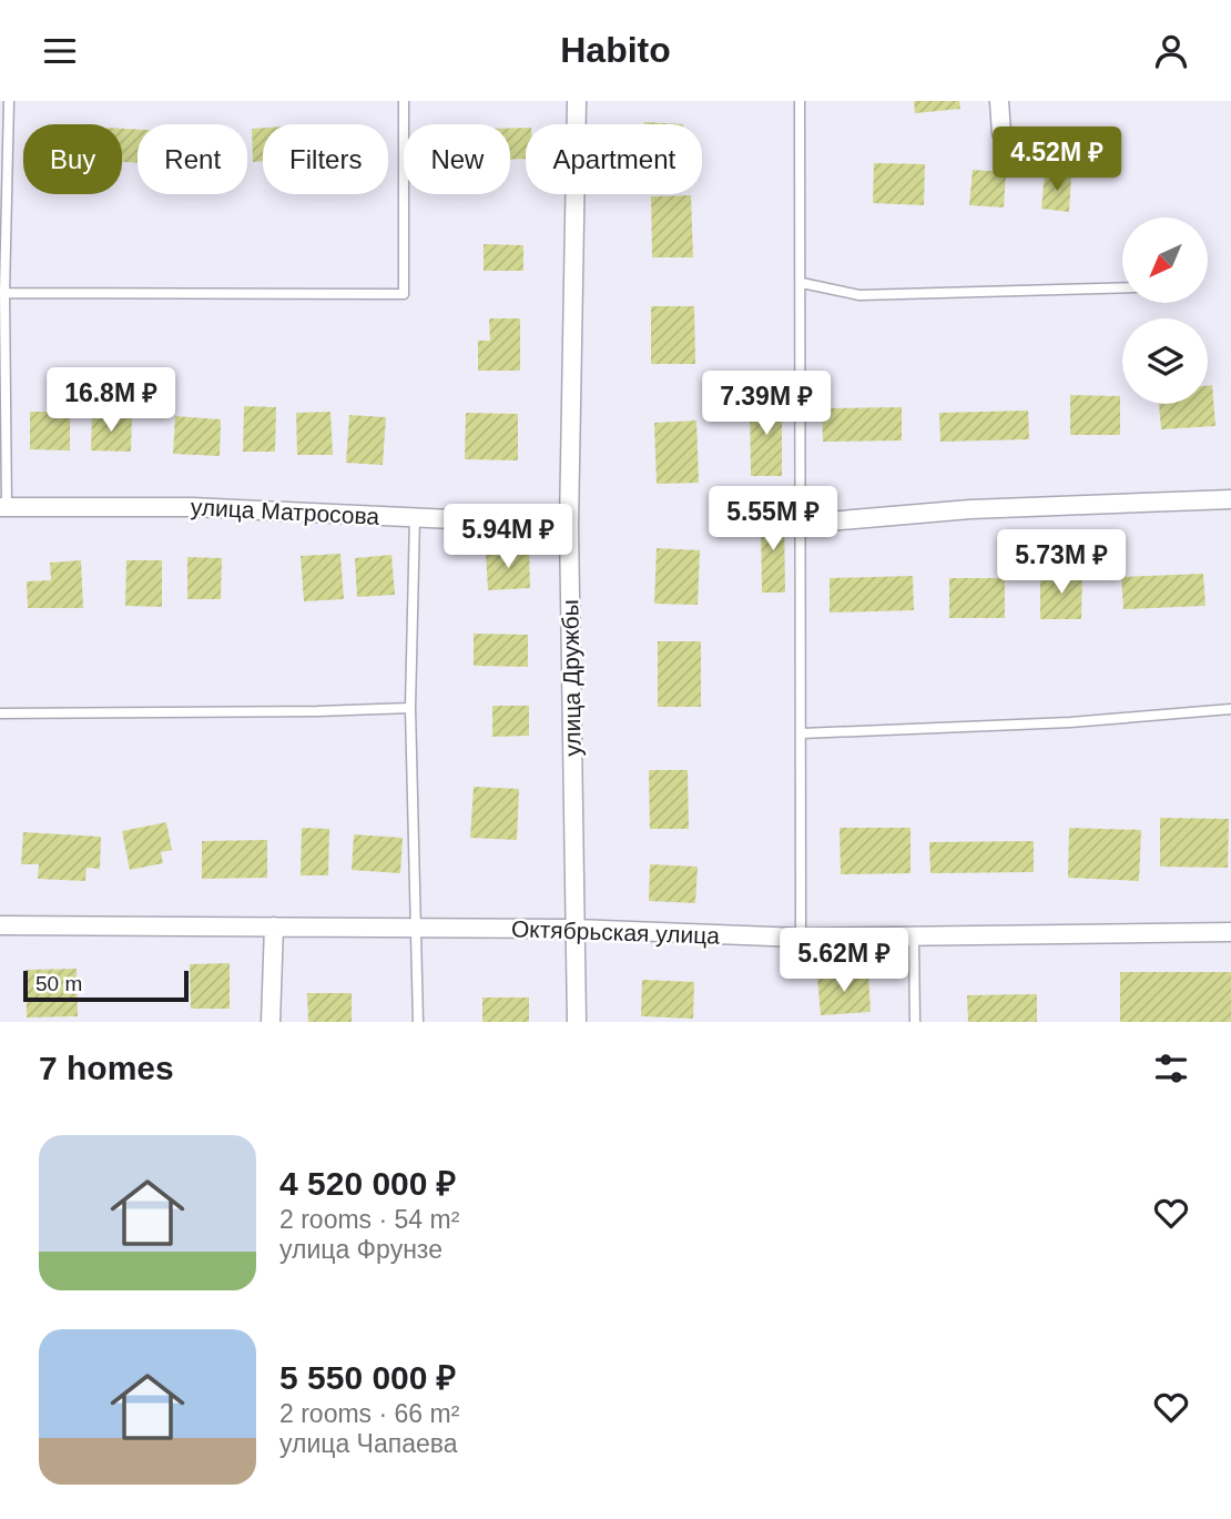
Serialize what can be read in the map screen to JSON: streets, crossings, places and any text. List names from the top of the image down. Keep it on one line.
{"streets":{"street":["улица Матросова","улица Дружбы","Октябрьская улица"]},"crossings":[["улица Матросова","улица Дружбы"],["улица Дружбы","Октябрьская улица"]],"scale_bar":"50 m","north":"bottom left","page":{"header":"Habito","chip":["Buy","Rent","Filters","New","Apartment"],"price":["4.52M ₽","16.8M ₽","7.39M ₽","5.55M ₽","5.94M ₽","5.73M ₽","5.62M ₽"],"scale":"50 m","heading":"7 homes","list":[{"name":"4 520 000 ₽","note":"2 rooms · 54 m² · улица Фрунзе"},{"name":"5 550 000 ₽","note":"2 rooms · 66 m² · улица Чапаева"}]}}
